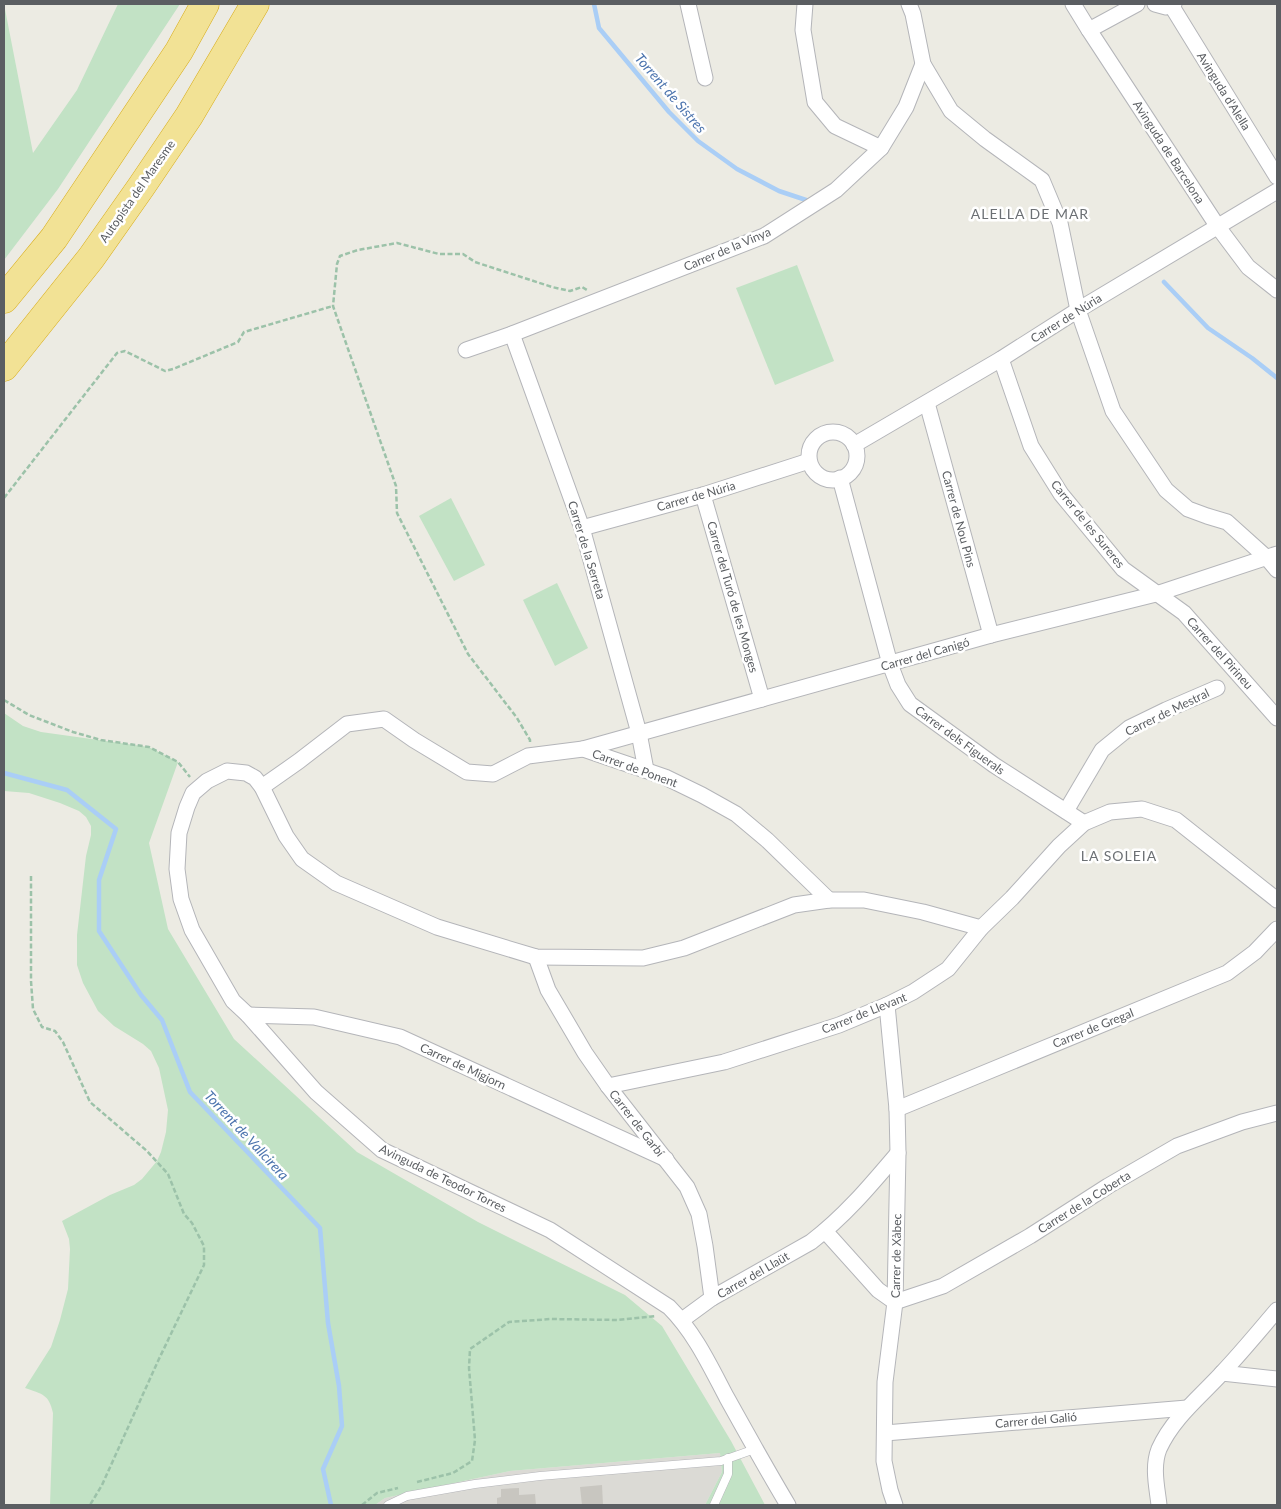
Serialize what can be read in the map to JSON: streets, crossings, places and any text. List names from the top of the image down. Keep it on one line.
{"streets":{"highway":["Autopista del Maresme"],"street":["Avinguda d'Alella","Avinguda de Barcelona","Carrer de la Vinya","Carrer de Núria","Carrer de Nou Pins","Carrer de les Sureres","Carrer de la Serreta","Carrer del Turó de les Monges","Carrer del Pirineu","Carrer del Canigó","Carrer de Mestral","Carrer dels Figuerals","Carrer de Ponent","Carrer de Llevant","Carrer de Gregal","Carrer de Migjorn","Carrer de Garbí","Avinguda de Teodor Torres","Carrer de la Coberta","Carrer de Xàbec","Carrer del Llaüt","Carrer del Galió"]},"crossings":[["Avinguda de Barcelona","Carrer de Núria"],["Carrer de la Vinya","Carrer de la Serreta"],["Carrer de Núria","Carrer de Nou Pins"],["Carrer de Núria","Carrer de les Sureres"],["Carrer de Núria","Carrer de la Serreta"],["Carrer de Núria","Carrer del Turó de les Monges"],["Carrer de Núria","Carrer dels Figuerals"],["Carrer de Nou Pins","Carrer del Canigó"],["Carrer de les Sureres","Carrer del Pirineu"],["Carrer de les Sureres","Carrer del Canigó"],["Carrer de la Serreta","Carrer del Canigó"],["Carrer de la Serreta","Carrer de Ponent"],["Carrer del Turó de les Monges","Carrer del Canigó"],["Carrer del Pirineu","Carrer del Canigó"],["Carrer del Canigó","Carrer dels Figuerals"],["Carrer del Canigó","Carrer de Ponent"],["Carrer de Mestral","Carrer dels Figuerals"],["Carrer dels Figuerals","Carrer de Llevant"],["Carrer de Ponent","Avinguda de Teodor Torres"],["Carrer de Llevant","Carrer de Garbí"],["Carrer de Llevant","Carrer de Xàbec"],["Carrer de Gregal","Carrer de Xàbec"],["Carrer de Migjorn","Carrer de Garbí"],["Carrer de Migjorn","Avinguda de Teodor Torres"],["Carrer de Garbí","Carrer del Llaüt"],["Avinguda de Teodor Torres","Carrer del Llaüt"],["Carrer de la Coberta","Carrer de Xàbec"],["Carrer de Xàbec","Carrer del Llaüt"],["Carrer de Xàbec","Carrer del Galió"]],"districts":["ALELLA DE MAR","LA SOLEIA"],"water":["Torrent de Sistres","Torrent de Vallcirera"]}
